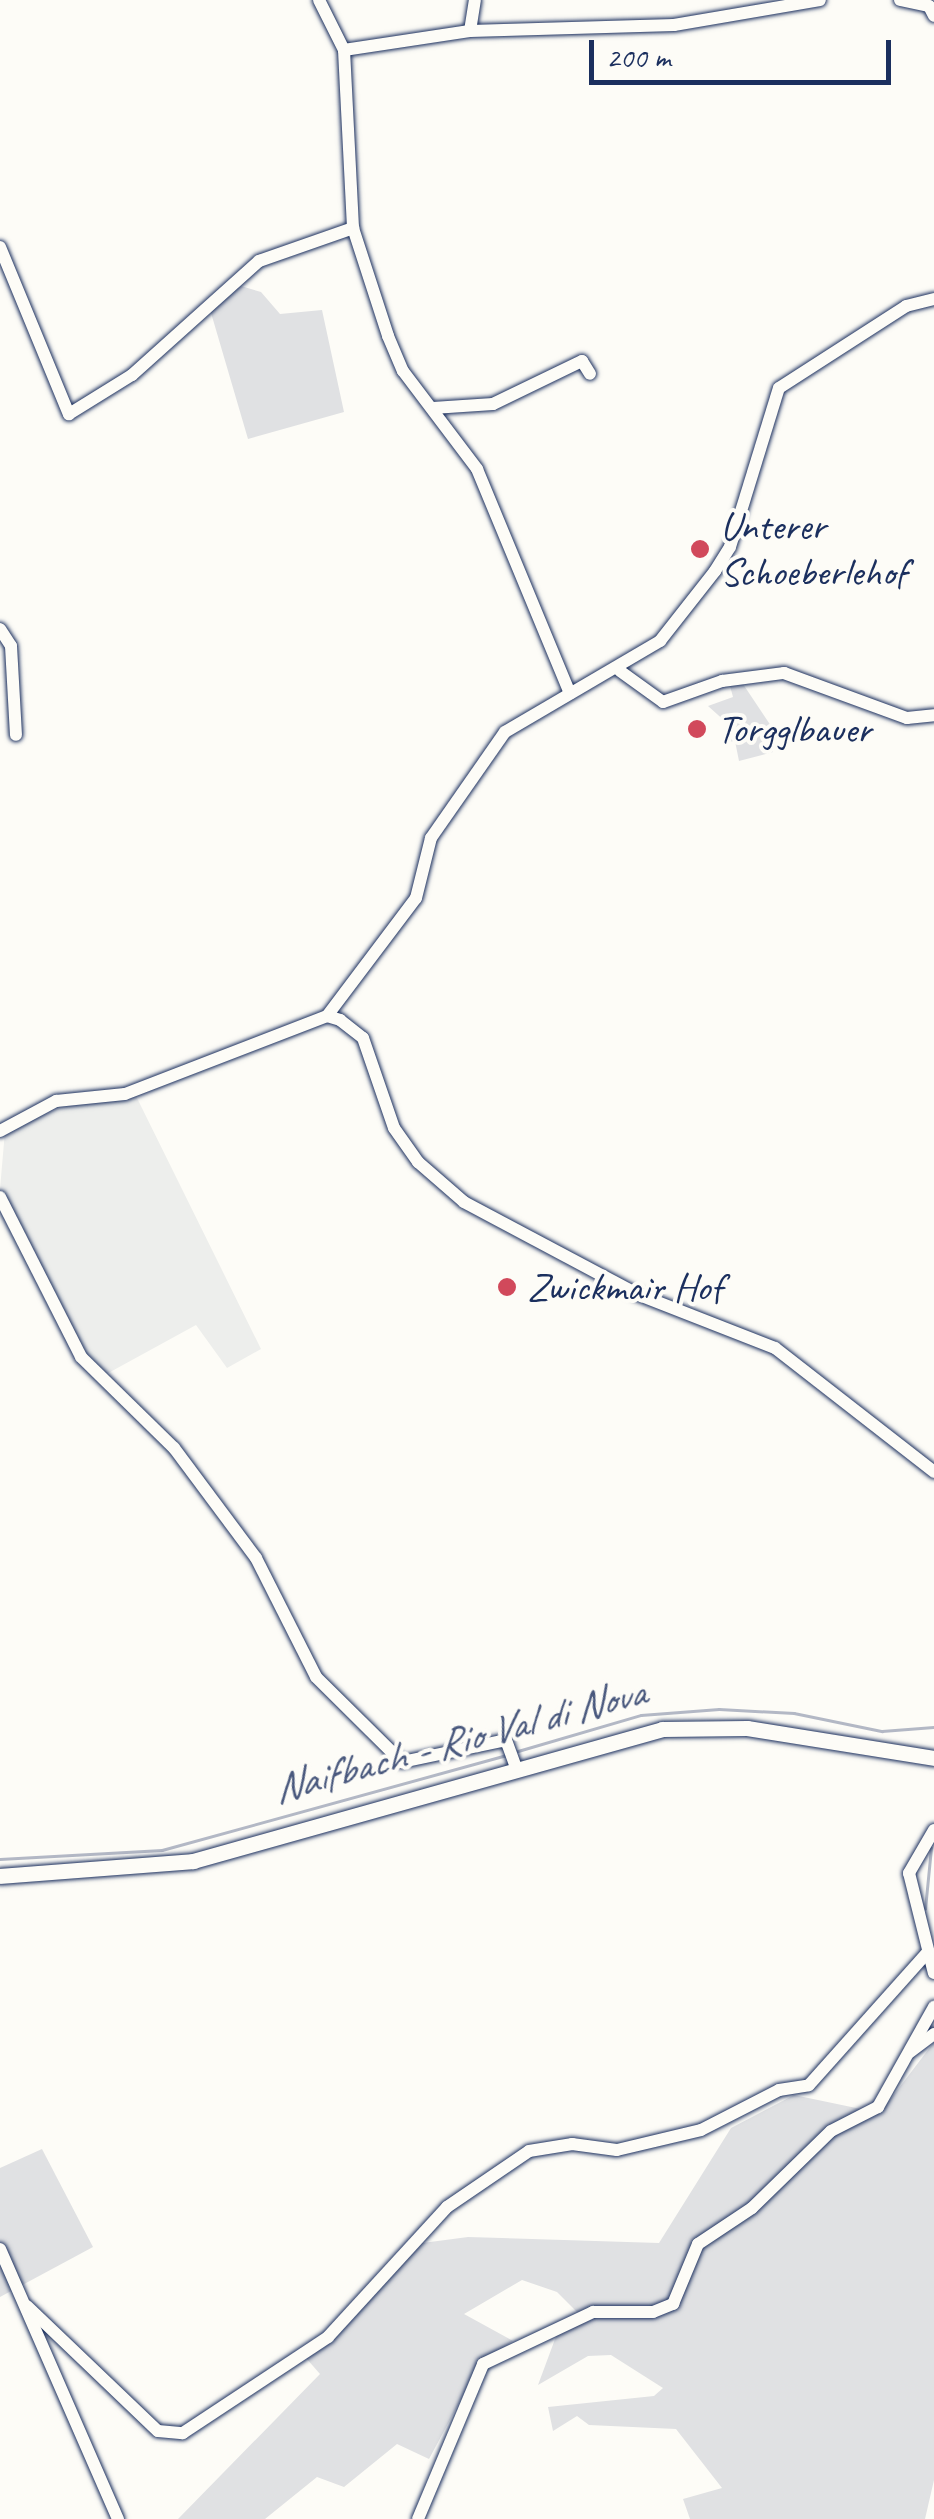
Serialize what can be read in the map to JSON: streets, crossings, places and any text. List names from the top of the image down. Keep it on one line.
{"water":["Naifbach - Rio Val di Nova"],"places":["Unterer Schoeberlehof","Torgglbauer","Zwickmair Hof"],"scale_bar":"200 m"}
